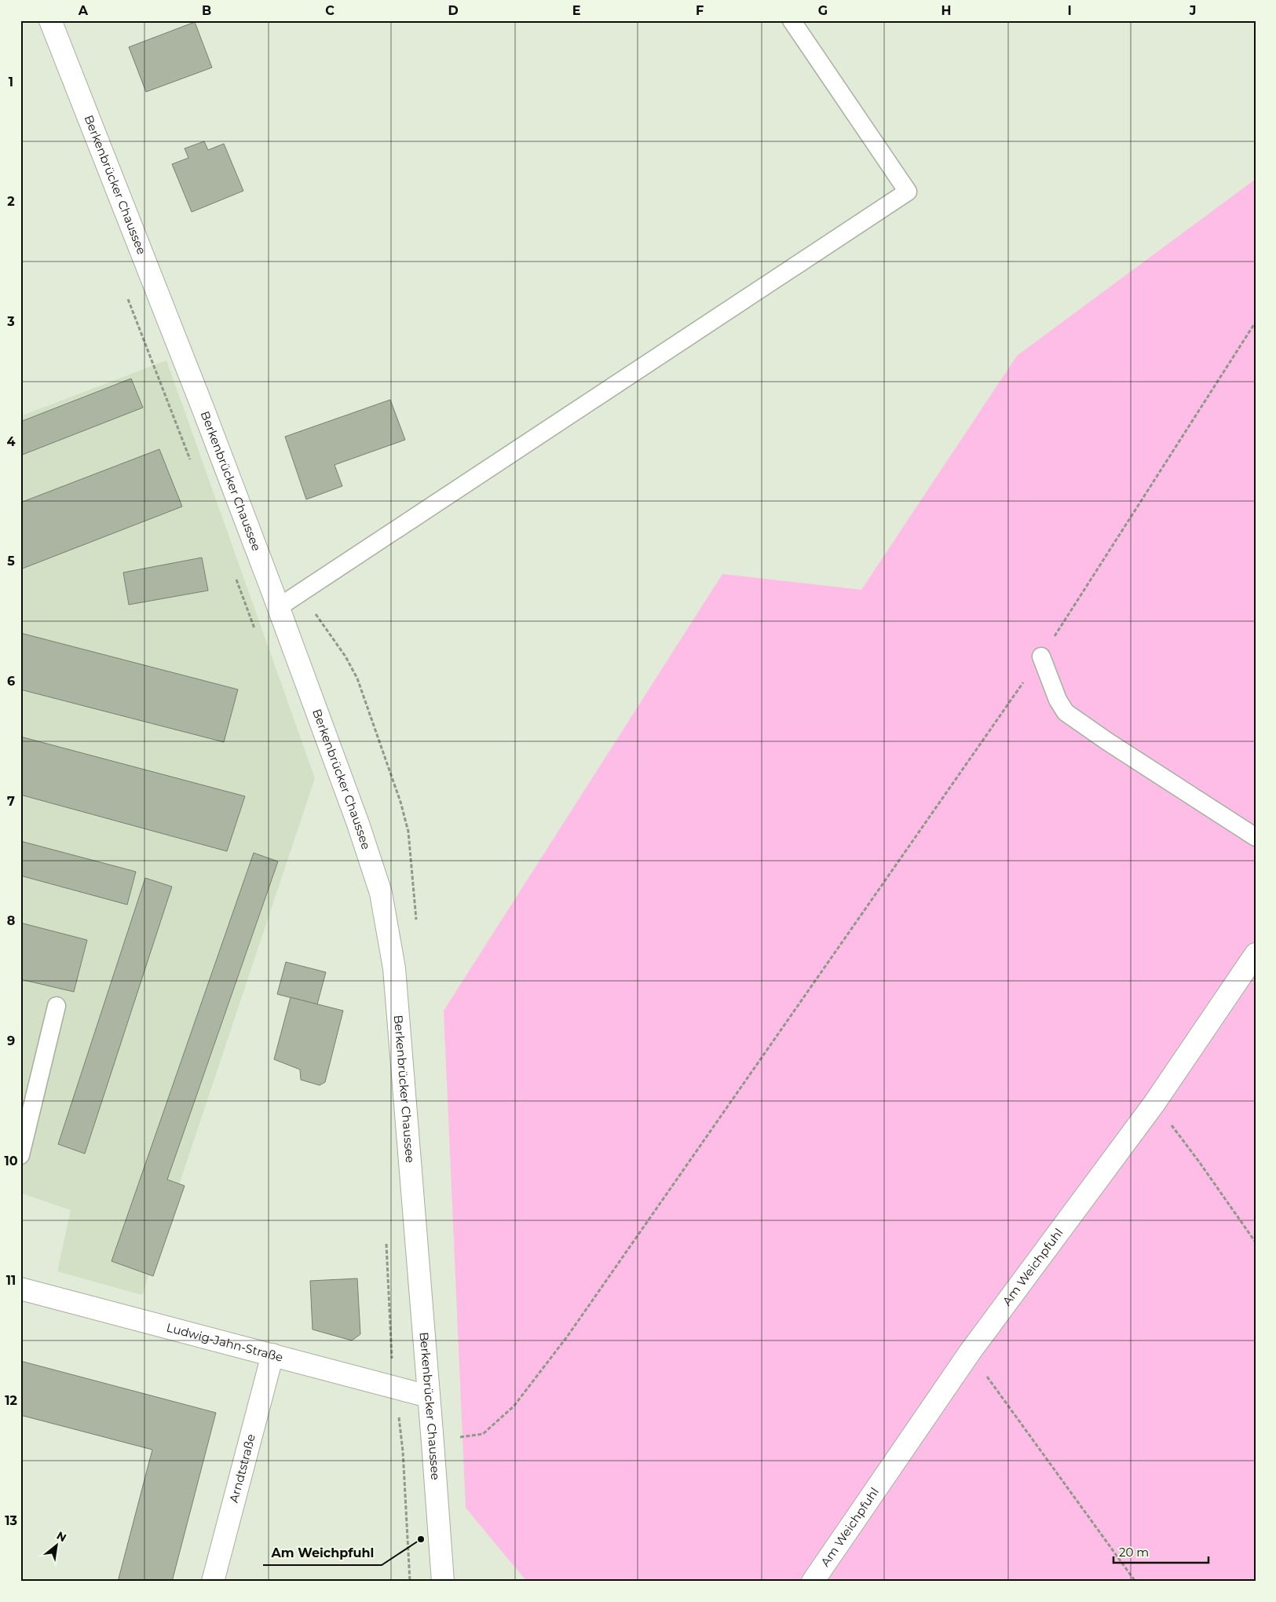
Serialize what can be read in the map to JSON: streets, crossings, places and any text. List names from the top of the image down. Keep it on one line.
{"streets":{"main road":["Berkenbrücker Chaussee","Am Weichpfuhl","Ludwig-Jahn-Straße","Arndtstraße"]},"crossings":[["Berkenbrücker Chaussee","Ludwig-Jahn-Straße"],["Ludwig-Jahn-Straße","Arndtstraße"]],"places":["Am Weichpfuhl"],"scale_bar":"20 m","north":"top right","grid":{"columns":["A","B","C","D","E","F","G","H","I","J"],"rows":["1","2","3","4","5","6","7","8","9","10","11","12","13"]}}
